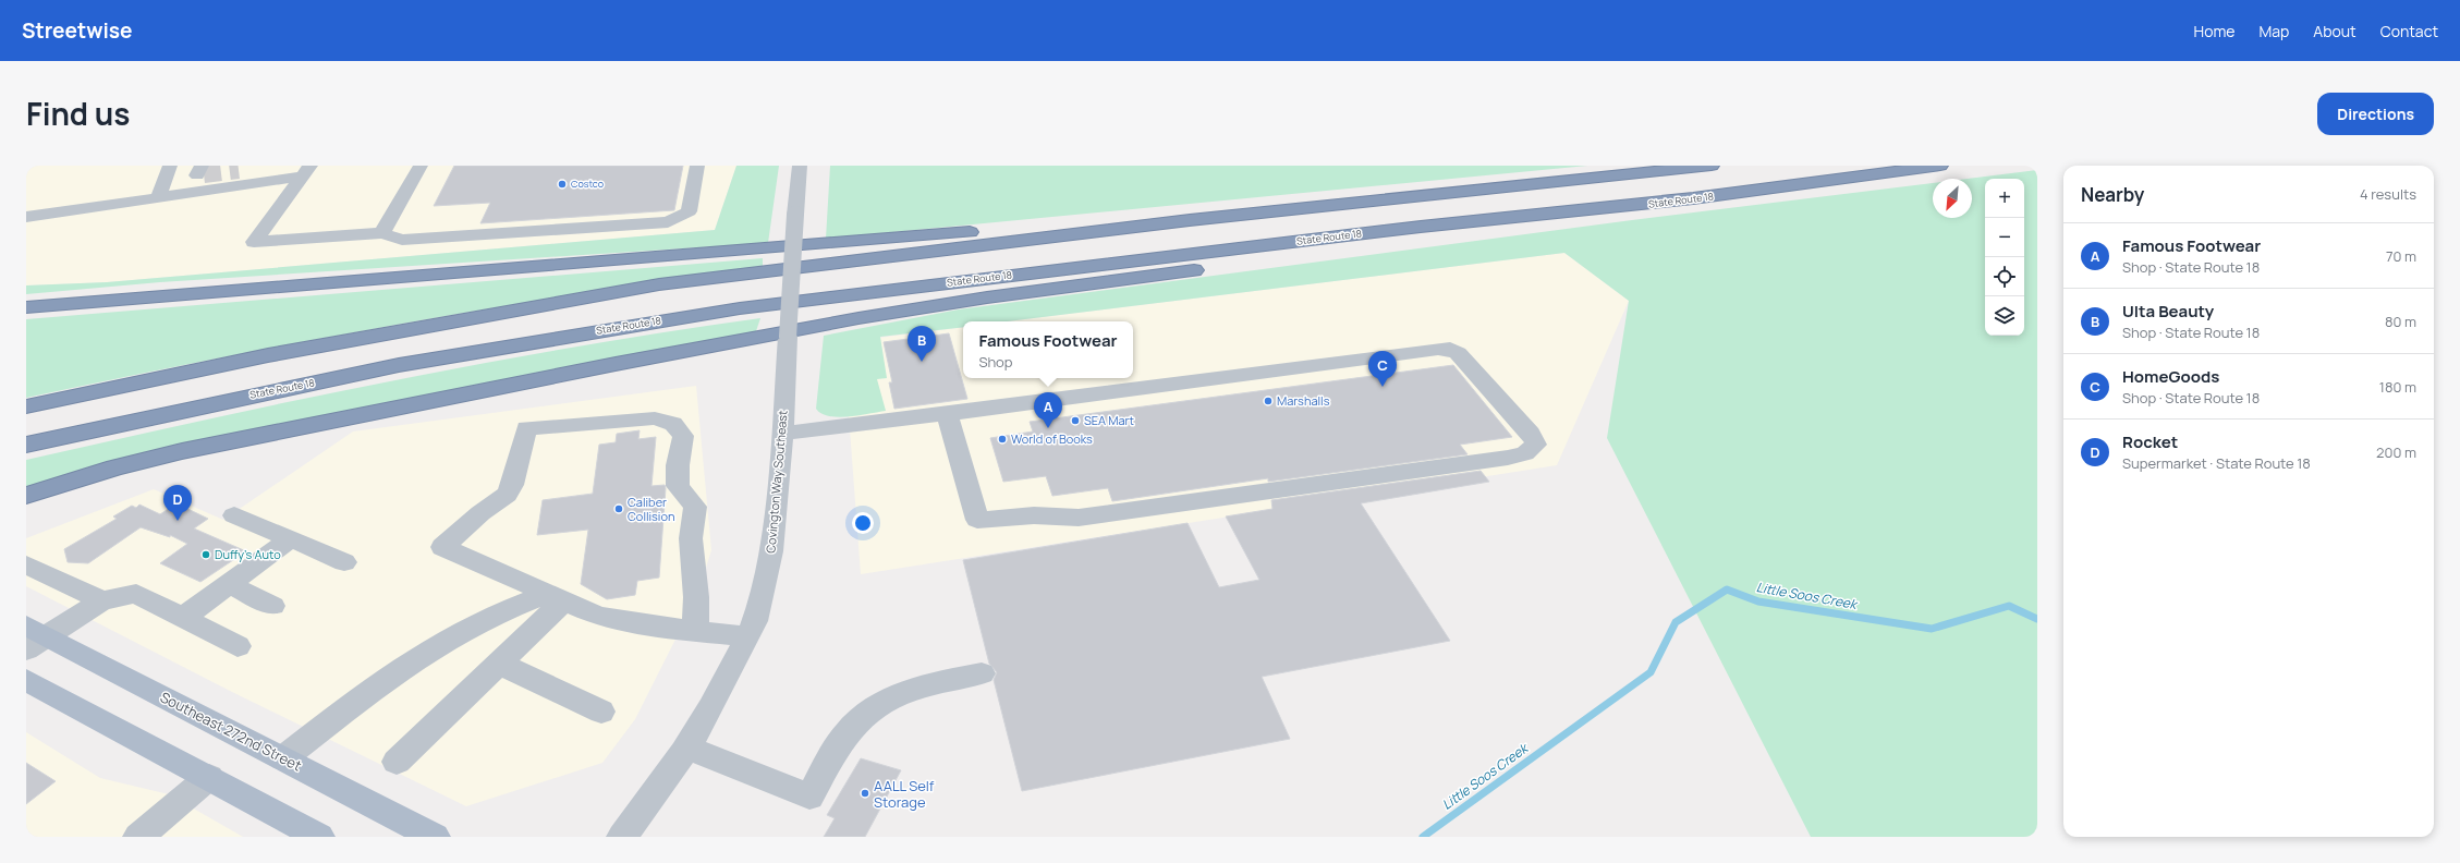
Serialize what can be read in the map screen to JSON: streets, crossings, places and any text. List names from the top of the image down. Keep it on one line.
{"streets":{"highway":["State Route 18"],"main road":["Southeast 272nd Street"],"street":["Covington Way Southeast"]},"water":["Little Soos Creek"],"places":["Costco","Marshalls","SEA Mart","World of Books","Caliber Collision","Duffy's Auto","AALL Self Storage"],"north":"bottom left","page":{"header":"Streetwise","nav":["Home","Map","About","Contact"],"title":"Find us","buttons":"Directions","heading":["Nearby","4 results"],"map_buttons":["+","−"],"list":[{"mark":"A","name":"Famous Footwear","note":"Shop · State Route 18","value":"70 m"},{"mark":"B","name":"Ulta Beauty","note":"Shop · State Route 18","value":"80 m"},{"mark":"C","name":"HomeGoods","note":"Shop · State Route 18","value":"180 m"},{"mark":"D","name":"Rocket","note":"Supermarket · State Route 18","value":"200 m"}],"popup":["Famous Footwear","Shop"],"pins":["B","C","A","D"]}}
